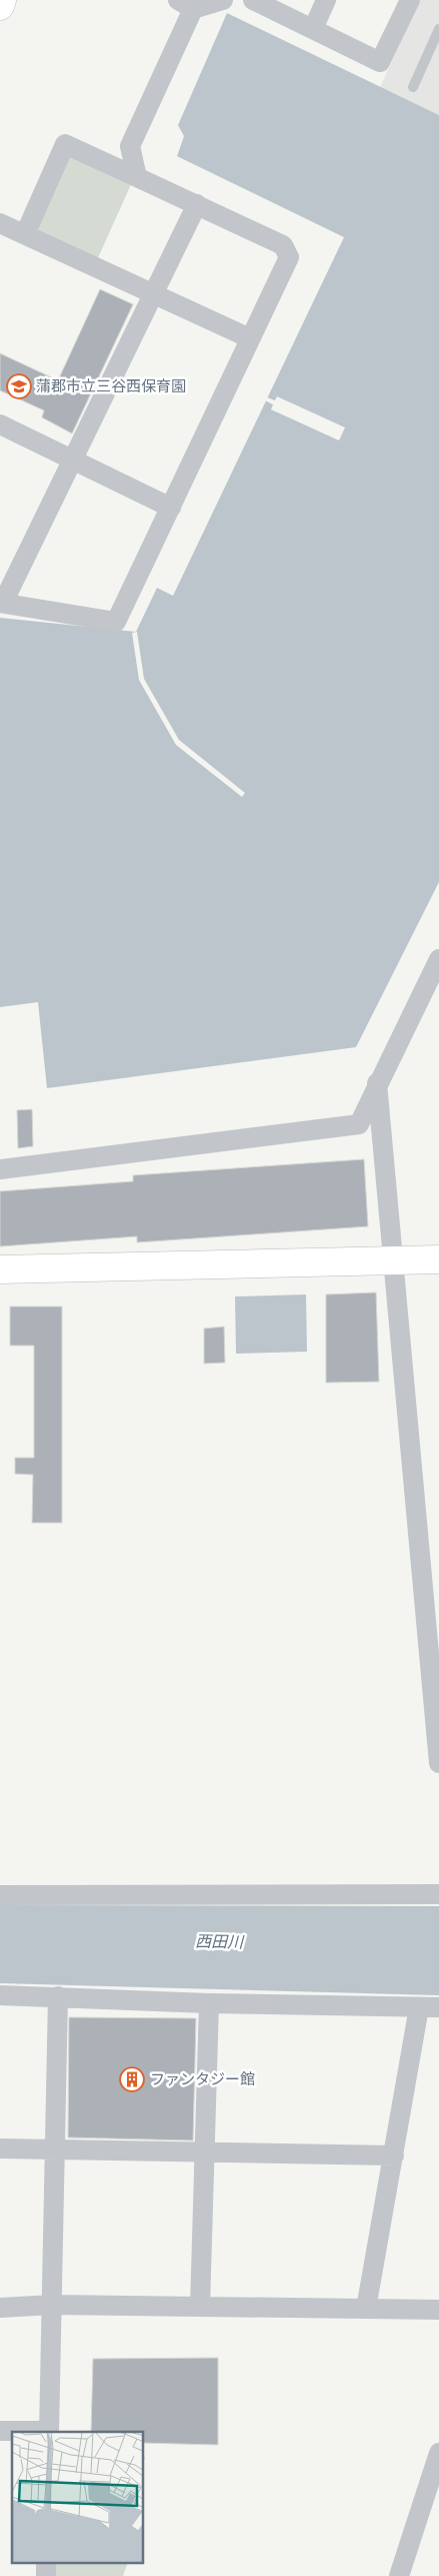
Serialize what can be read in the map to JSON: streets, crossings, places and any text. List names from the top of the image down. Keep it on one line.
{"water":["西田川"],"places":{"school or university":["蒲郡市立三谷西保育園"],"building":["ファンタジー館"]}}
